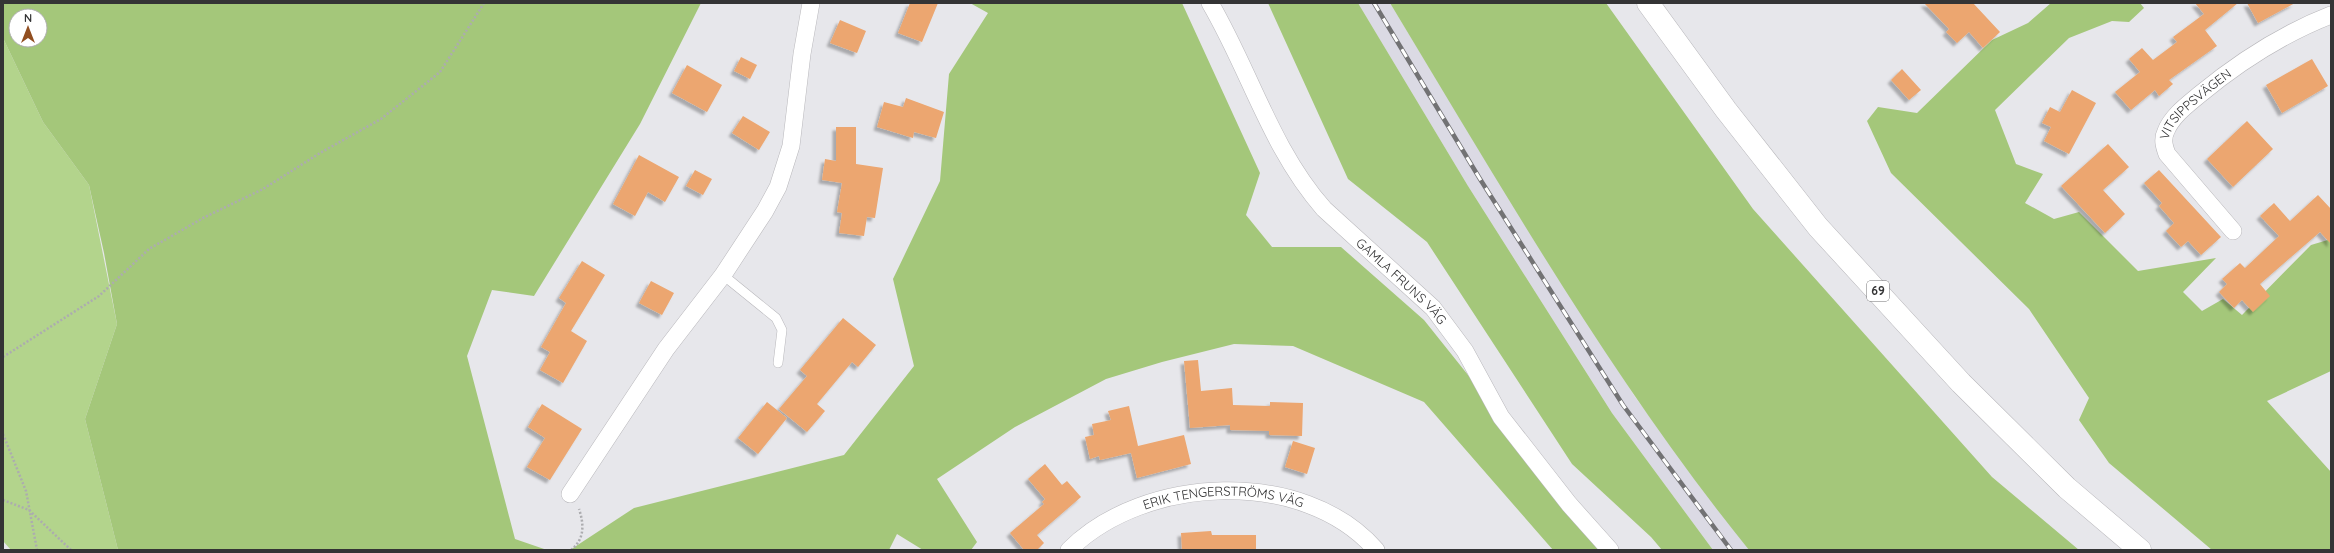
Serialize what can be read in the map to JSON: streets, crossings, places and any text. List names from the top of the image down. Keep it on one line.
{"streets":{"main road":["69"],"street":["VITSIPPSVÄGEN","GAMLA FRUNS VÄG","ERIK TENGERSTRÖMS VÄG"]},"north":"top"}
